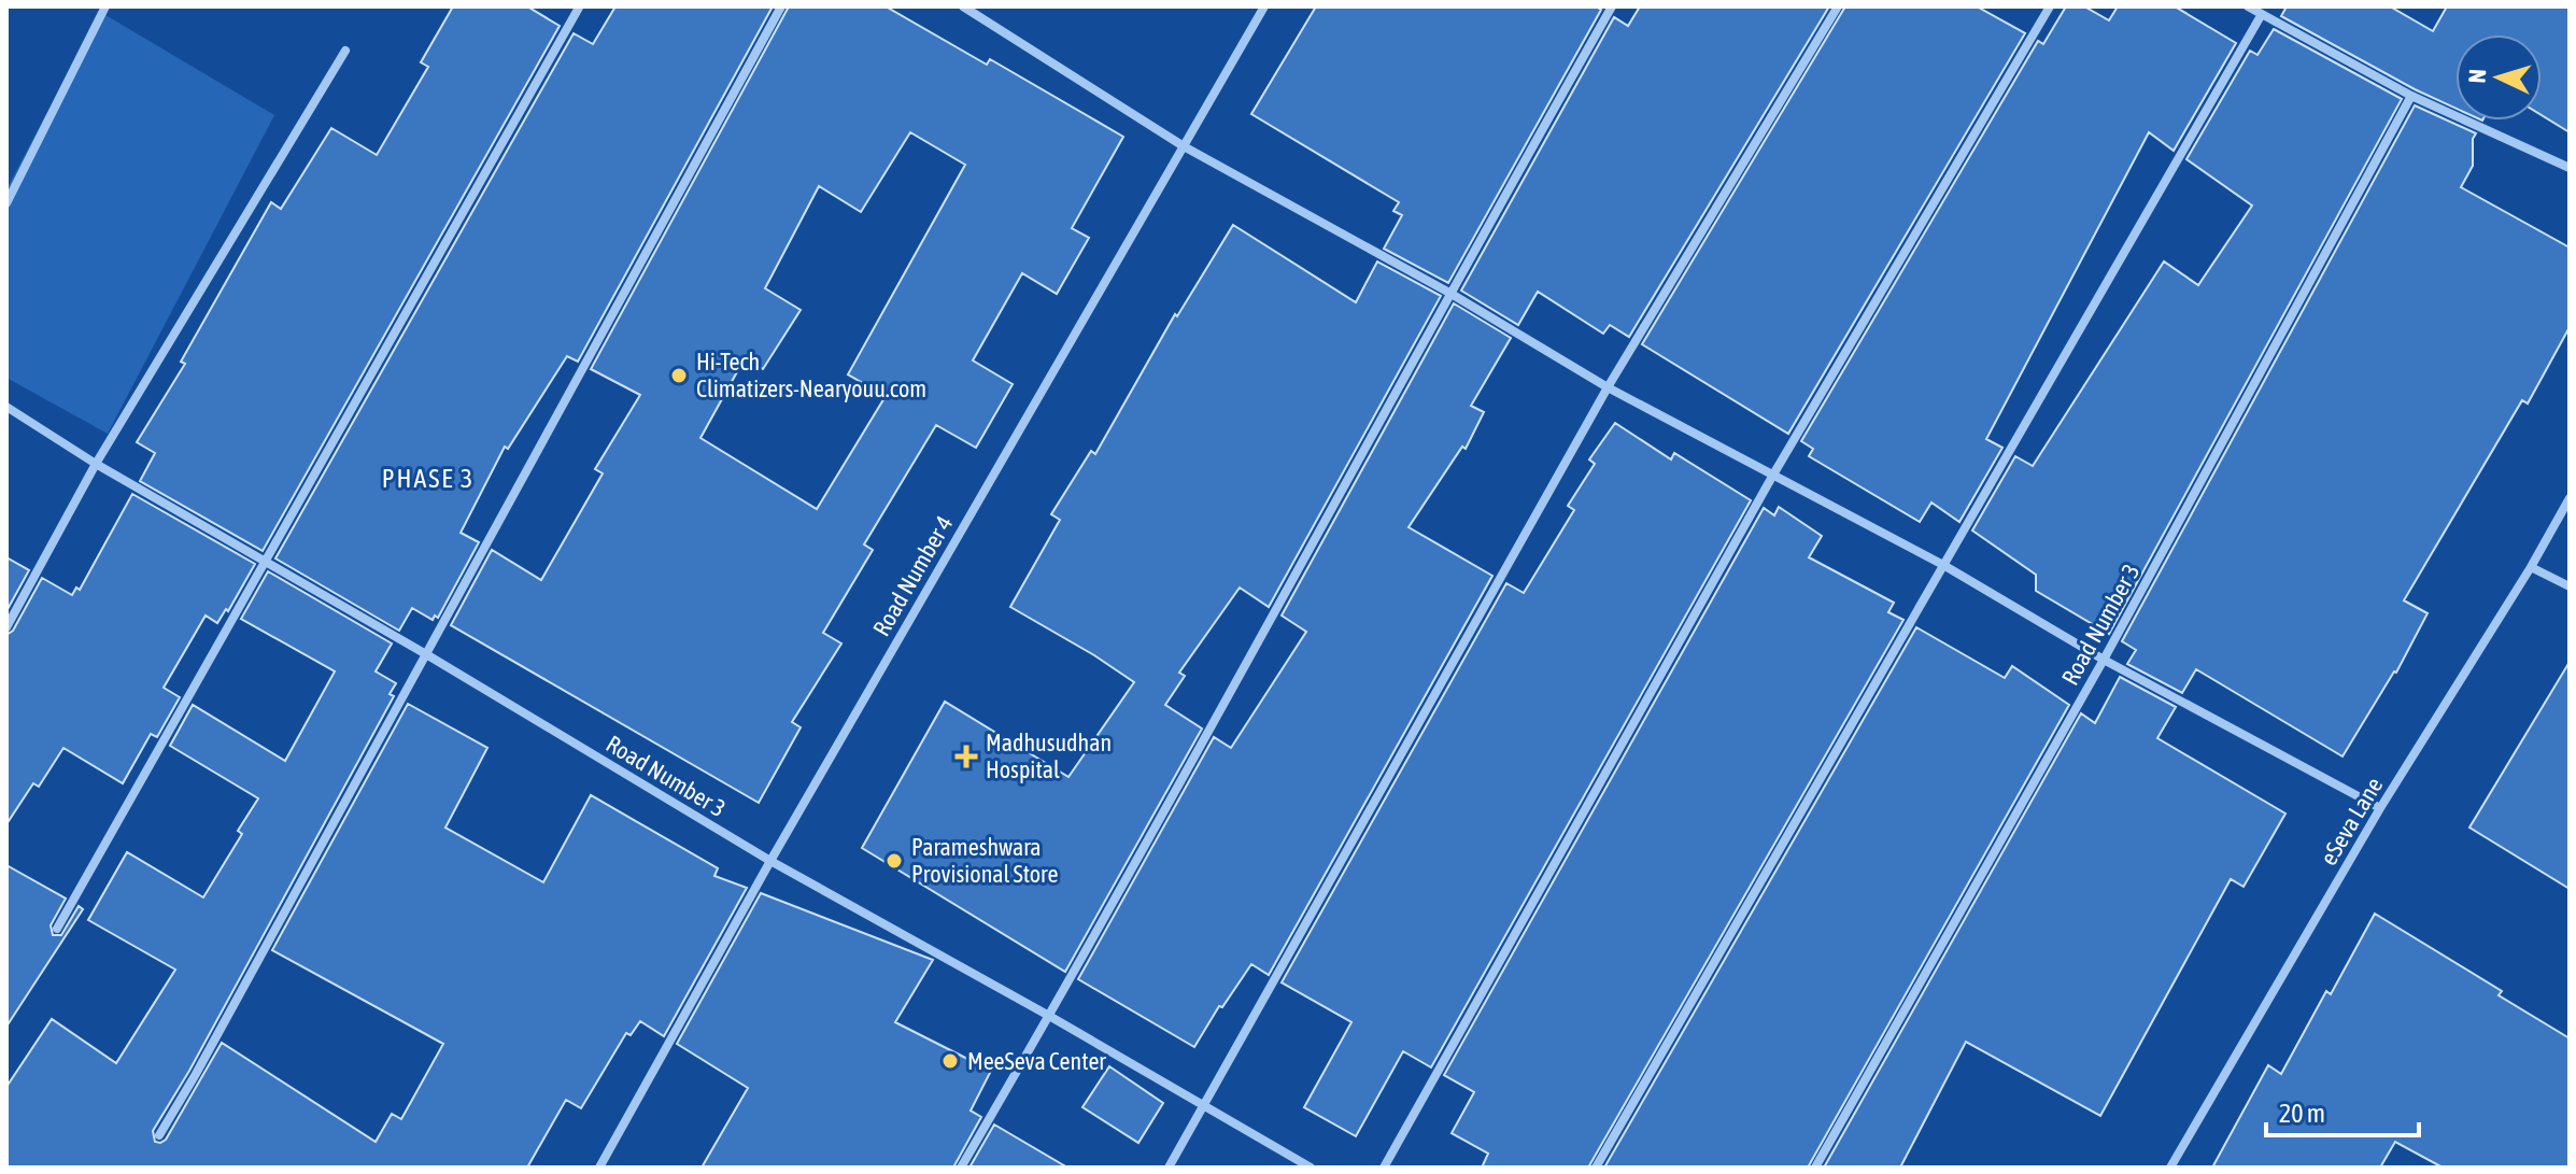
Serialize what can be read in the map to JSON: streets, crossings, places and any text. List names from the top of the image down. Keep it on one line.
{"streets":{"street":["Road Number 4","Road Number 3","eSeva Lane"]},"crossings":[["Road Number 4","Road Number 3"]],"districts":["PHASE 3"],"places":{"other":["Hi-Tech Climatizers-Nearyouu.com","Parameshwara Provisional Store","MeeSeva Center"],"health":["Madhusudhan Hospital"]},"scale_bar":"20 m","north":"left"}
